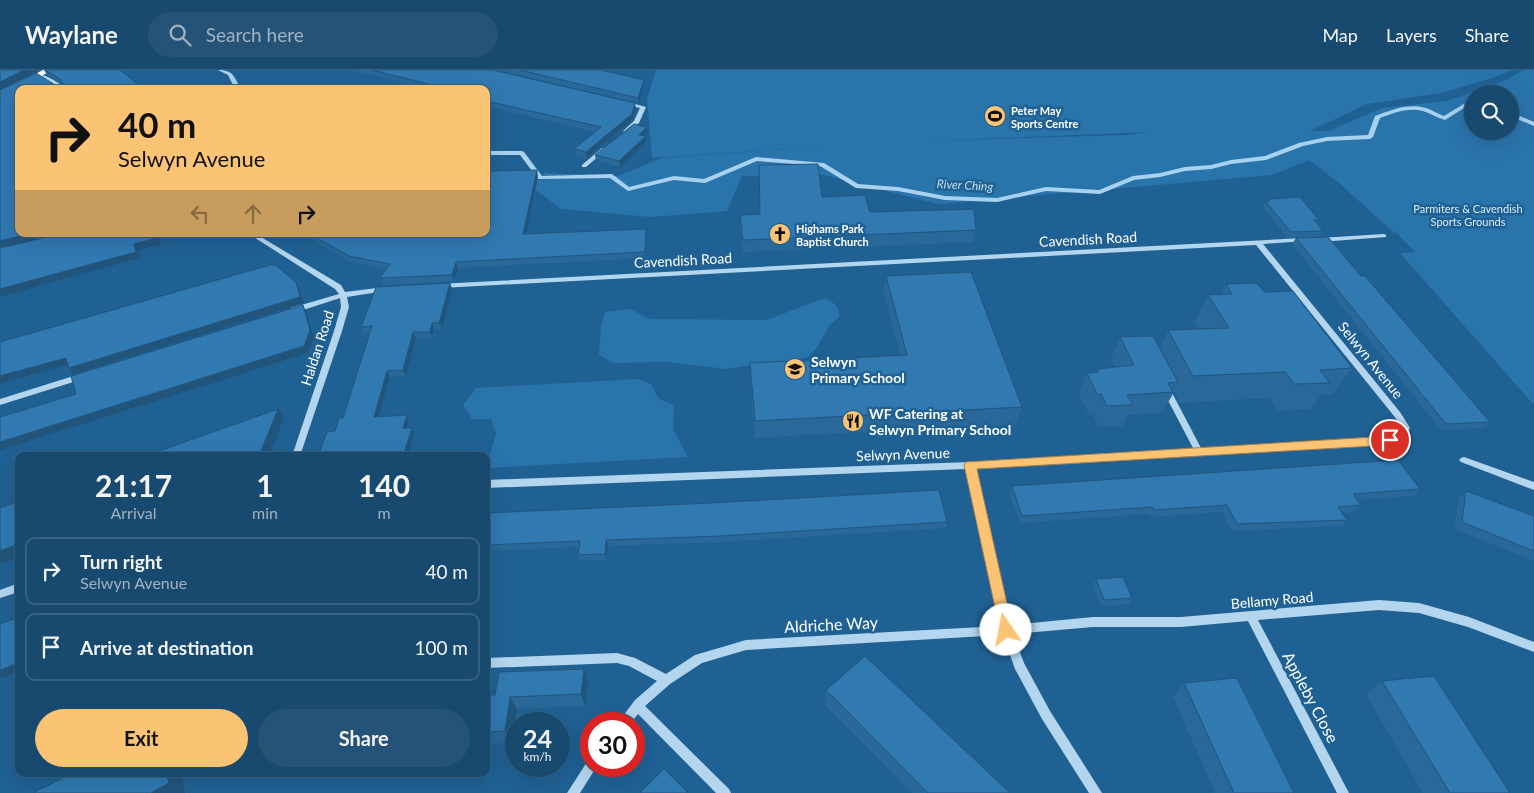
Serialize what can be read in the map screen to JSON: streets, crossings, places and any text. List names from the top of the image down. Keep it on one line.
{"streets":{"street":["Cavendish Road","Haldan Road","Selwyn Avenue","Bellamy Road","Aldriche Way","Appleby Close"]},"crossings":[["Cavendish Road","Selwyn Avenue"],["Bellamy Road","Aldriche Way"],["Bellamy Road","Appleby Close"]],"water":["River Ching"],"parks":["Parmiters & Cavendish Sports Grounds"],"places":{"sports":["Peter May Sports Centre"],"church":["Highams Park Baptist Church"],"school or university":["Selwyn Primary School"],"restaurant":["WF Catering at Selwyn Primary School"]},"page":{"header":"Waylane","search":"Search here","nav":["Map","Layers","Share"],"turn":["40 m","Selwyn Avenue"],"eta":["21:17","Arrival","1","min","140","m"],"list":[{"name":"Turn right","note":"Selwyn Avenue","value":"40 m"},{"name":"Arrive at destination","value":"100 m"}],"buttons":["Exit","Share"],"speed":"24 km/h","limit":"30"}}
